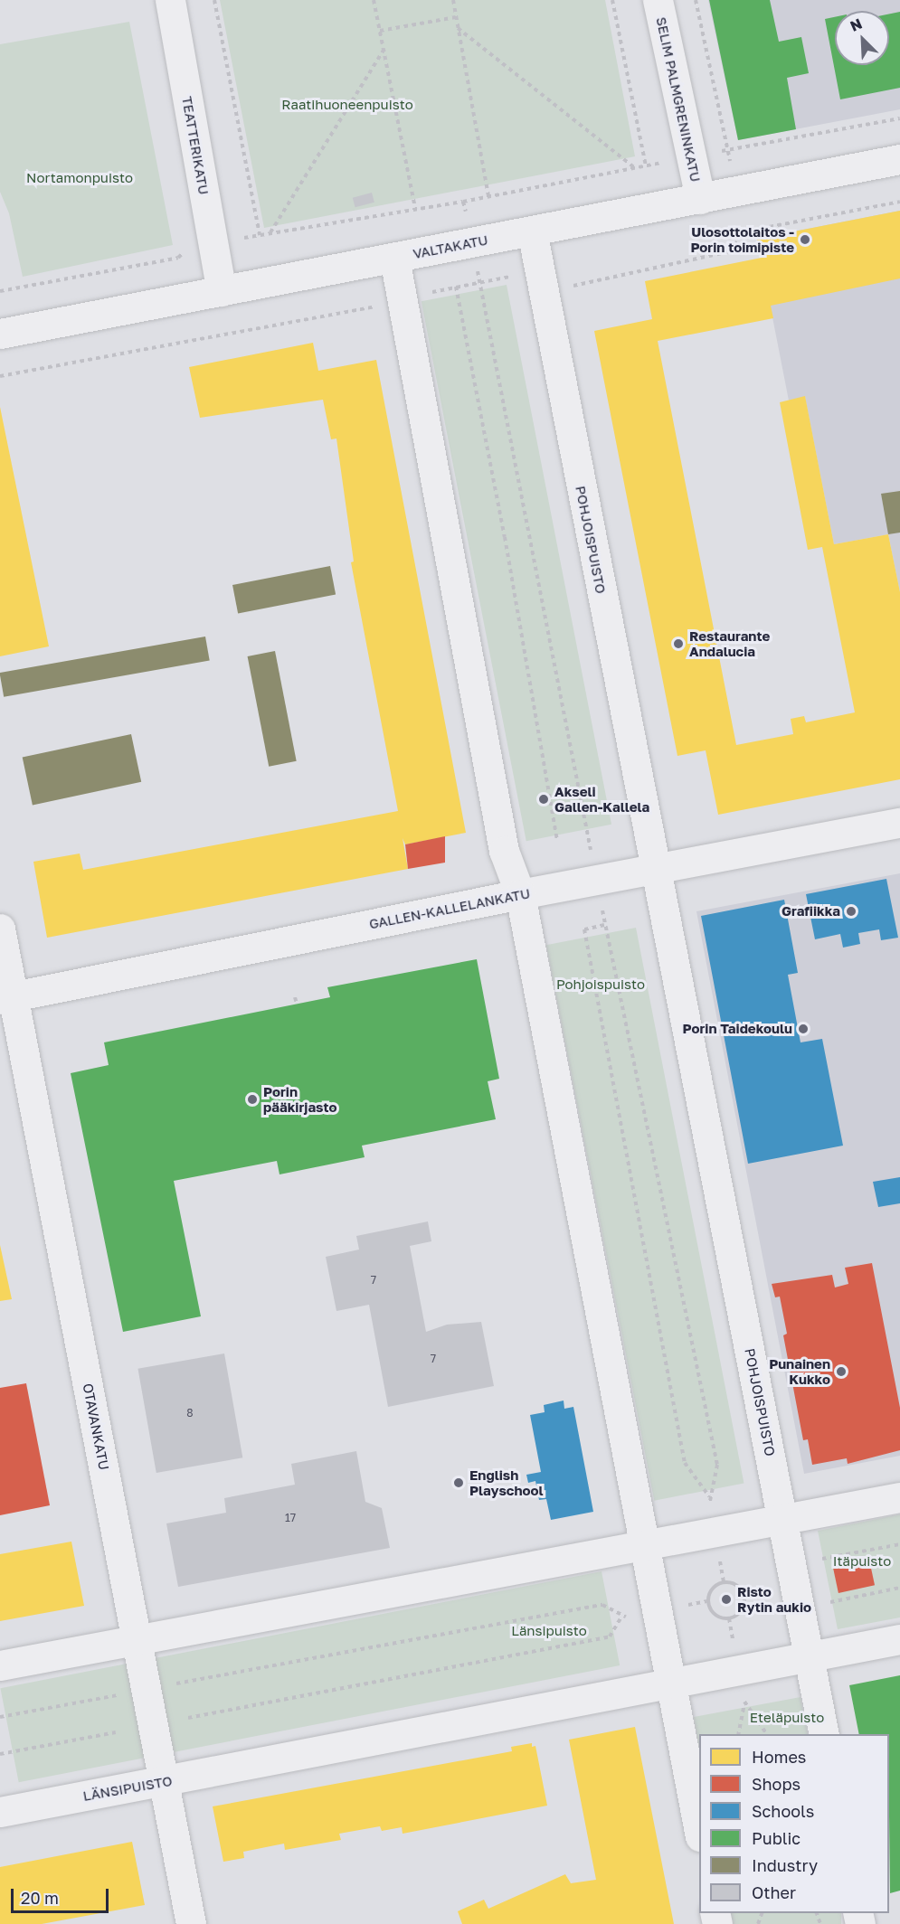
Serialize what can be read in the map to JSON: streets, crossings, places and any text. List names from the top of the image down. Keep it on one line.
{"streets":{"street":["SELIM PALMGRENINKATU","TEATTERIKATU","VALTAKATU","POHJOISPUISTO","GALLEN-KALLELANKATU","OTAVANKATU","LÄNSIPUISTO"]},"crossings":[["SELIM PALMGRENINKATU","VALTAKATU"],["TEATTERIKATU","VALTAKATU"],["VALTAKATU","POHJOISPUISTO"],["POHJOISPUISTO","GALLEN-KALLELANKATU"],["POHJOISPUISTO","LÄNSIPUISTO"],["GALLEN-KALLELANKATU","OTAVANKATU"],["OTAVANKATU","LÄNSIPUISTO"]],"parks":["Raatihuoneenpuisto","Nortamonpuisto","Pohjoispuisto","Itäpuisto","Länsipuisto","Eteläpuisto"],"places":["Ulosottolaitos - Porin toimipiste","Restaurante Andalucia","Akseli Gallen-Kallela","Grafiikka","Porin Taidekoulu","Porin pääkirjasto","Punainen Kukko","English Playschool","Risto Rytin aukio"],"house_numbers":["7","7","8","17"],"legend":["Homes","Shops","Schools","Public","Industry","Other"],"scale_bar":"20 m","north":"top left"}
